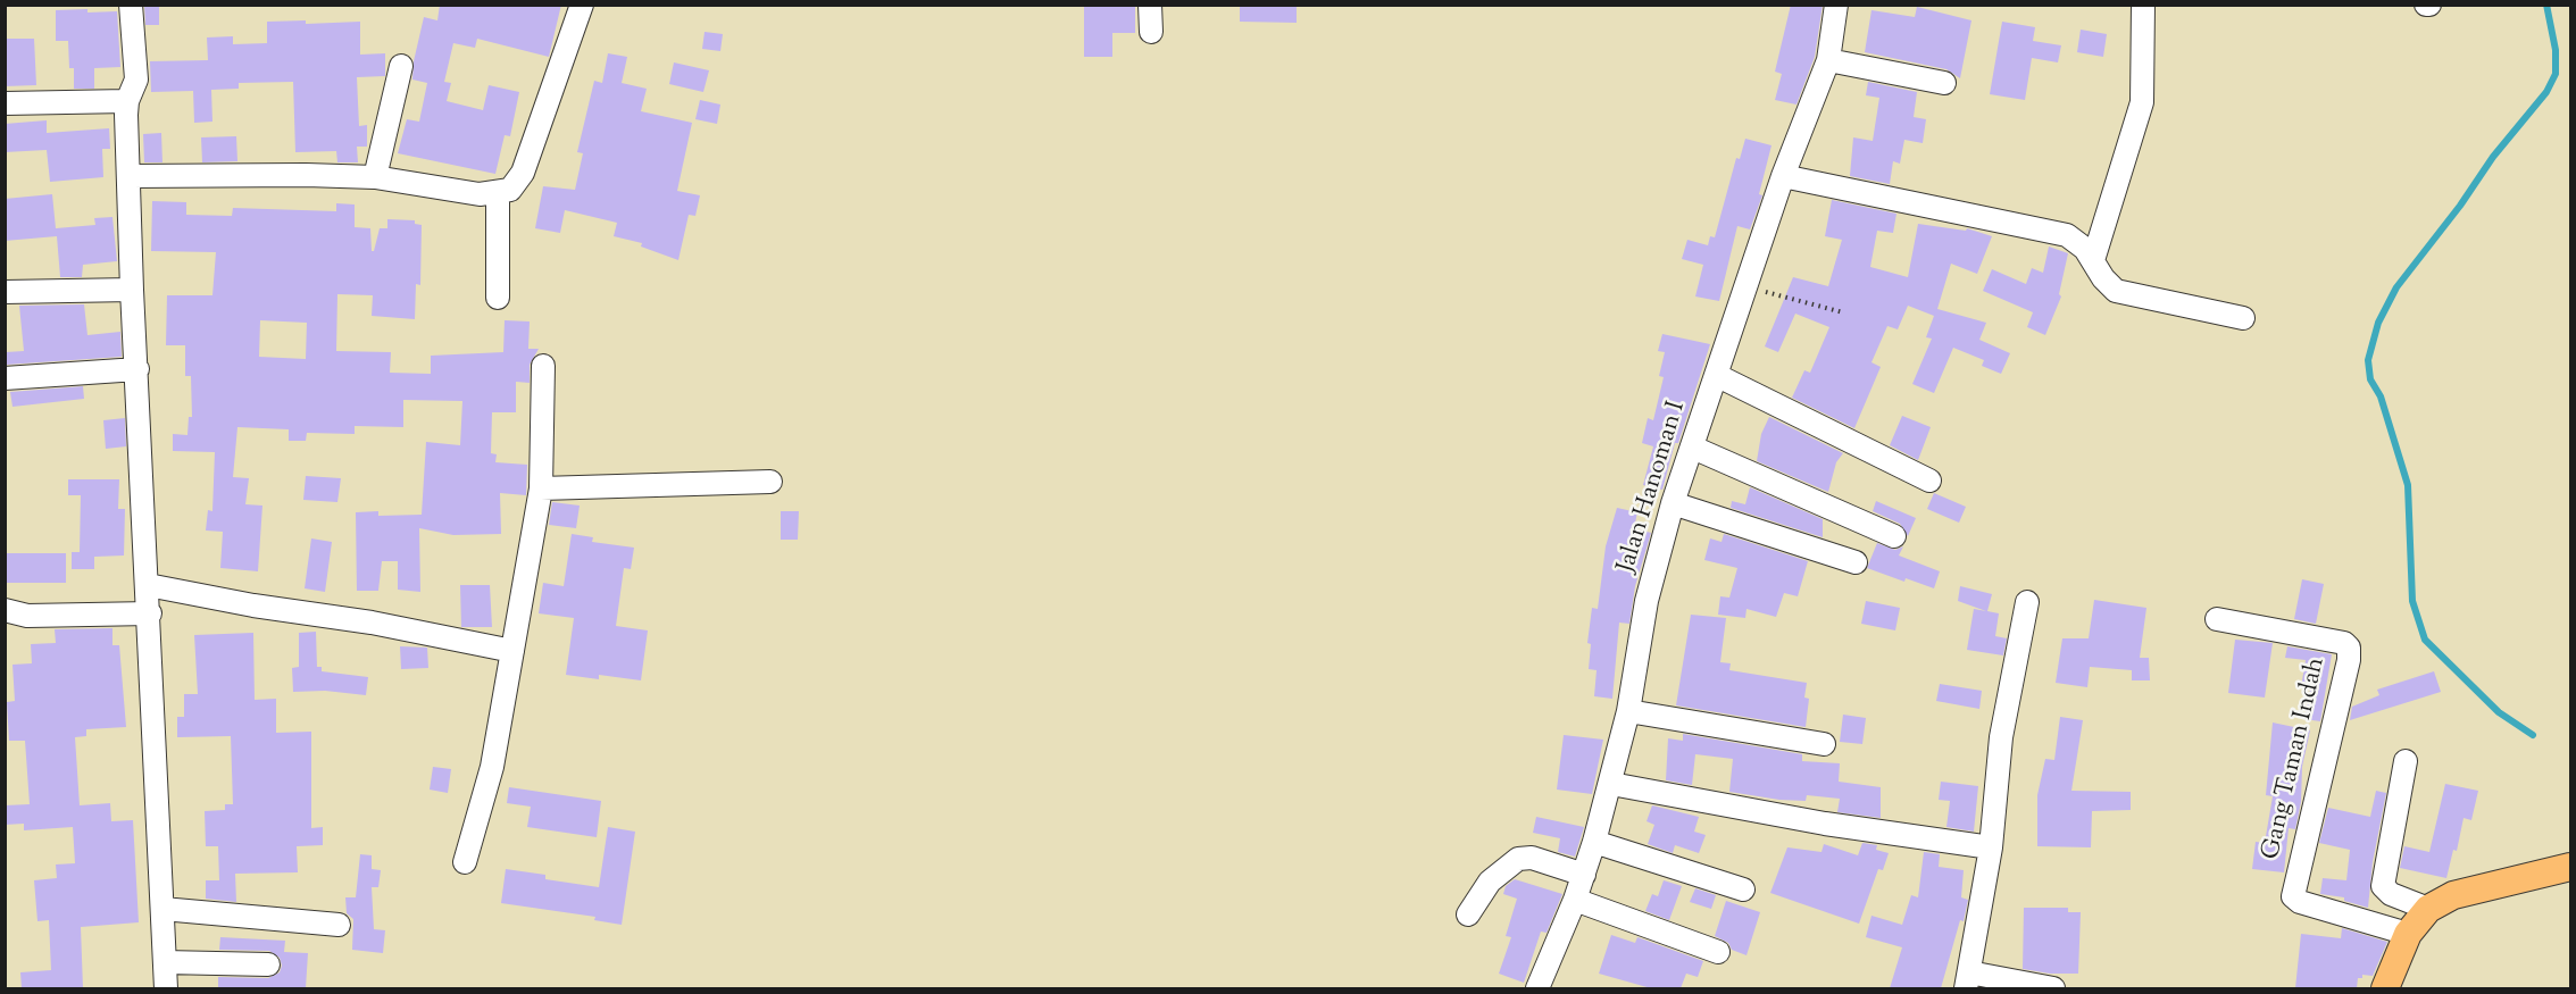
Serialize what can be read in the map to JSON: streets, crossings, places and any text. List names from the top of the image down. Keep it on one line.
{"streets":{"street":["Jalan Hanoman I","Gang Taman Indah"]}}
